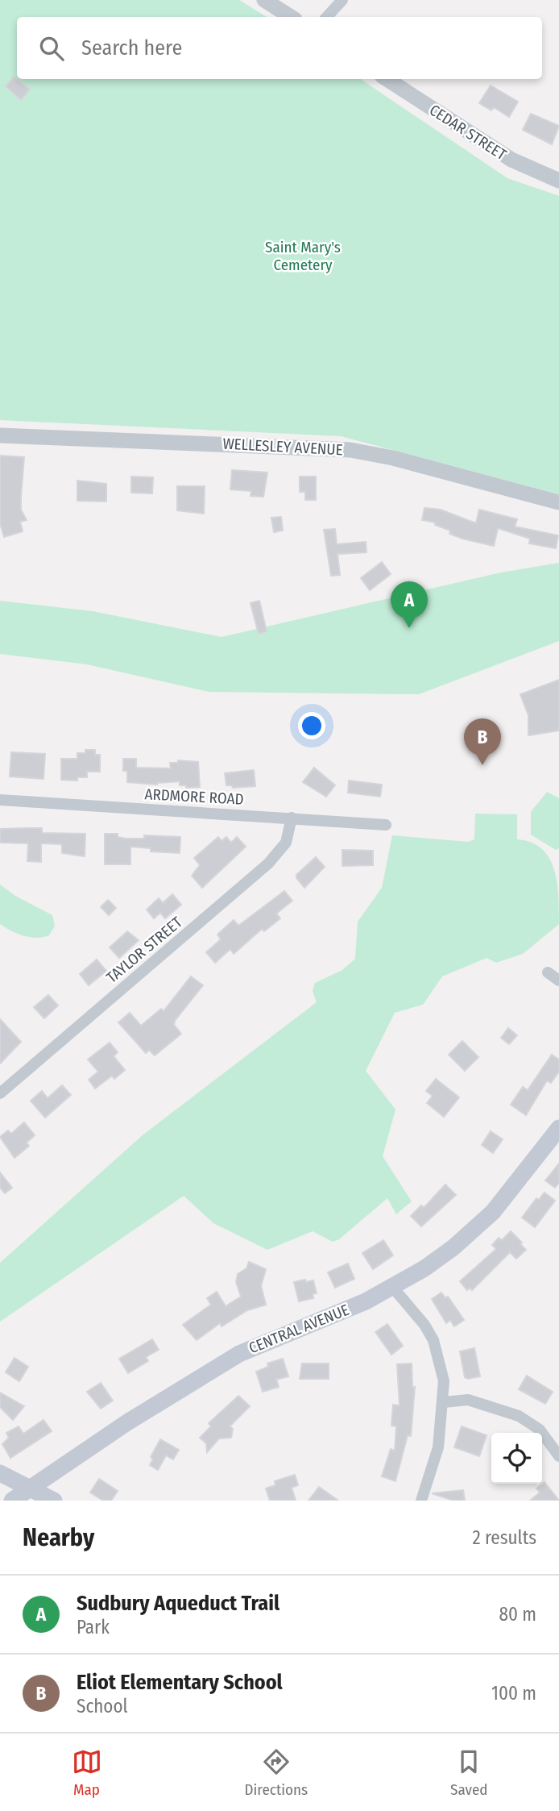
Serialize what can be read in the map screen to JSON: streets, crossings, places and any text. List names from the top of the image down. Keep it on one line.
{"streets":{"main road":["CENTRAL AVENUE"],"street":["CEDAR STREET","WELLESLEY AVENUE","ARDMORE ROAD","TAYLOR STREET"]},"crossings":[["ARDMORE ROAD","TAYLOR STREET"]],"parks":["Saint Mary's Cemetery"],"page":{"search":"Search here","pins":["A","B"],"heading":["Nearby","2 results"],"list":[{"mark":"A","name":"Sudbury Aqueduct Trail","note":"Park","value":"80 m"},{"mark":"B","name":"Eliot Elementary School","note":"School","value":"100 m"}],"nav":["Map","Directions","Saved"]}}
